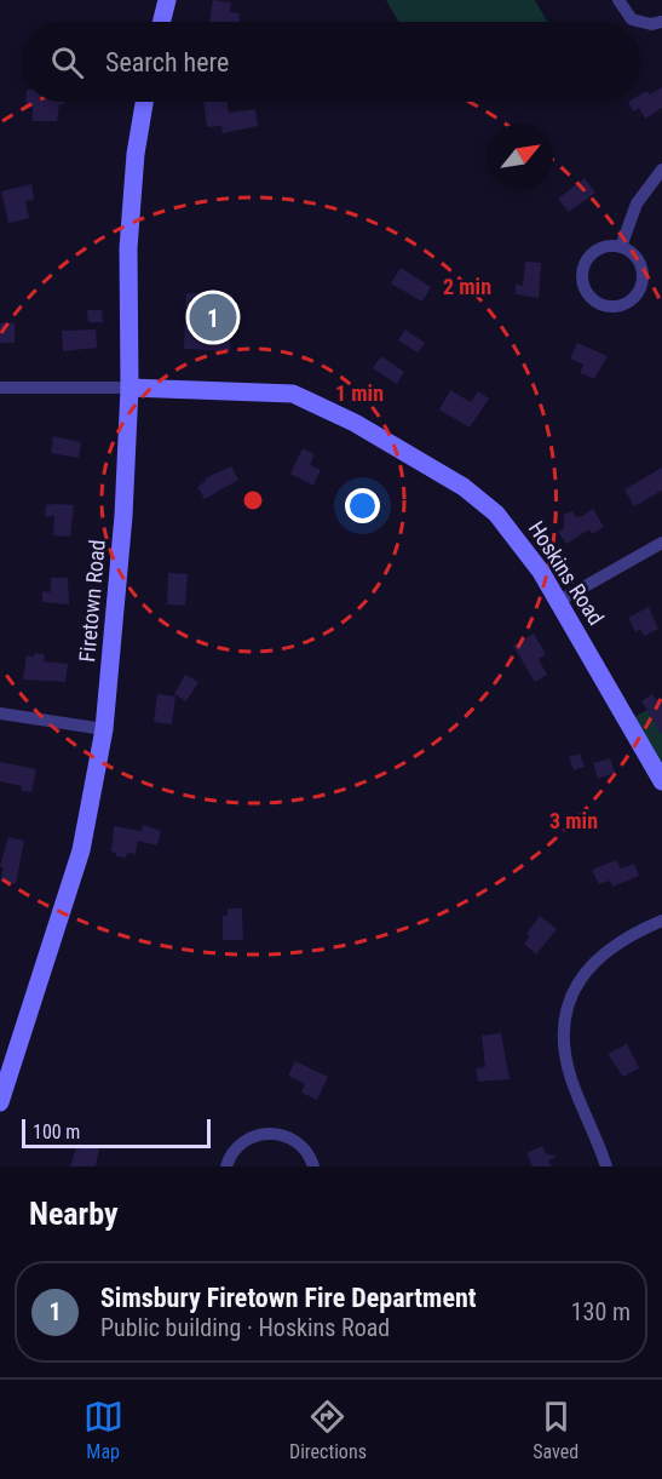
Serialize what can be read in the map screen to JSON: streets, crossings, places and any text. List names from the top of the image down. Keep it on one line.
{"streets":{"street":["Hoskins Road","Firetown Road"]},"crossings":[["Hoskins Road","Firetown Road"]],"scale_bar":"100 m","north":"top right","page":{"search":"Search here","pins":"1","scale":"100 m","heading":"Nearby","list":[{"mark":"1","name":"Simsbury Firetown Fire Department","note":"Public building · Hoskins Road","value":"130 m"}],"nav":["Map","Directions","Saved"]},"rings":["2 min","1 min","3 min"]}
